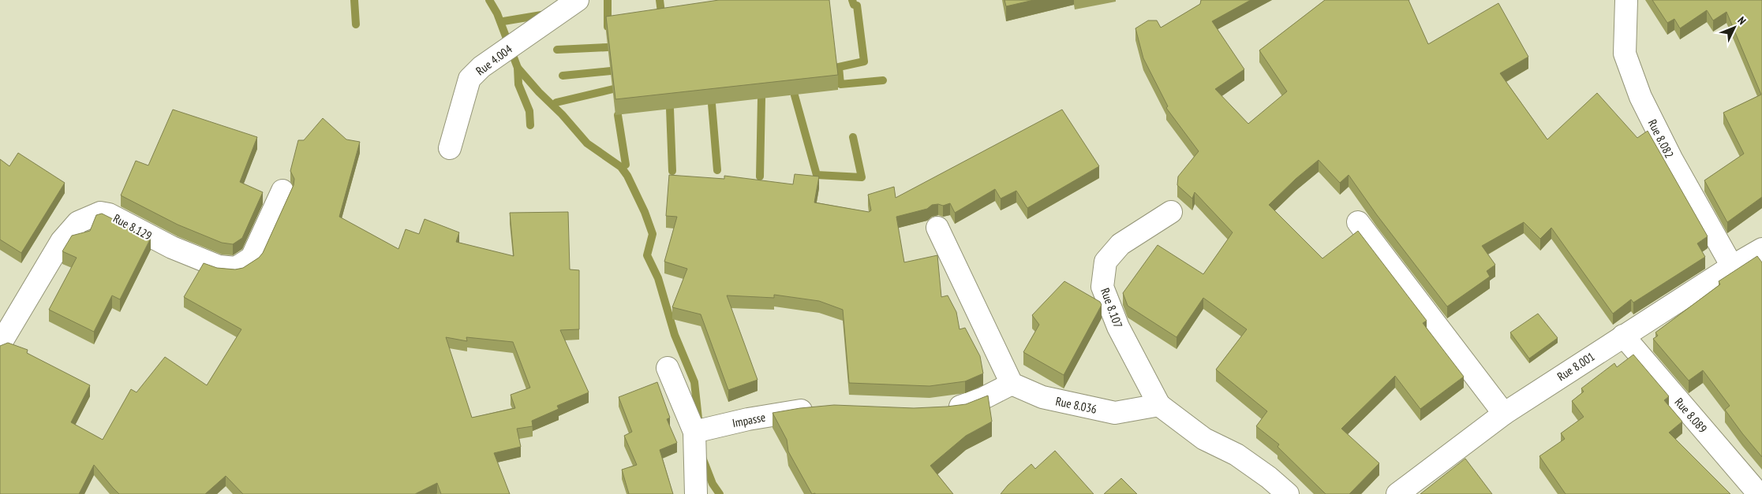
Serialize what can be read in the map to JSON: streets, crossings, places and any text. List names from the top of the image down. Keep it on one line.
{"streets":{"street":["Rue 4.004","Rue 8.082","Rue 8.129","Rue 8.107","Rue 8.001","Rue 8.036","Rue 8.089","Impasse"]},"crossings":[["Rue 8.082","Rue 8.001"],["Rue 8.107","Rue 8.036"],["Rue 8.001","Rue 8.089"]],"north":"top right"}
